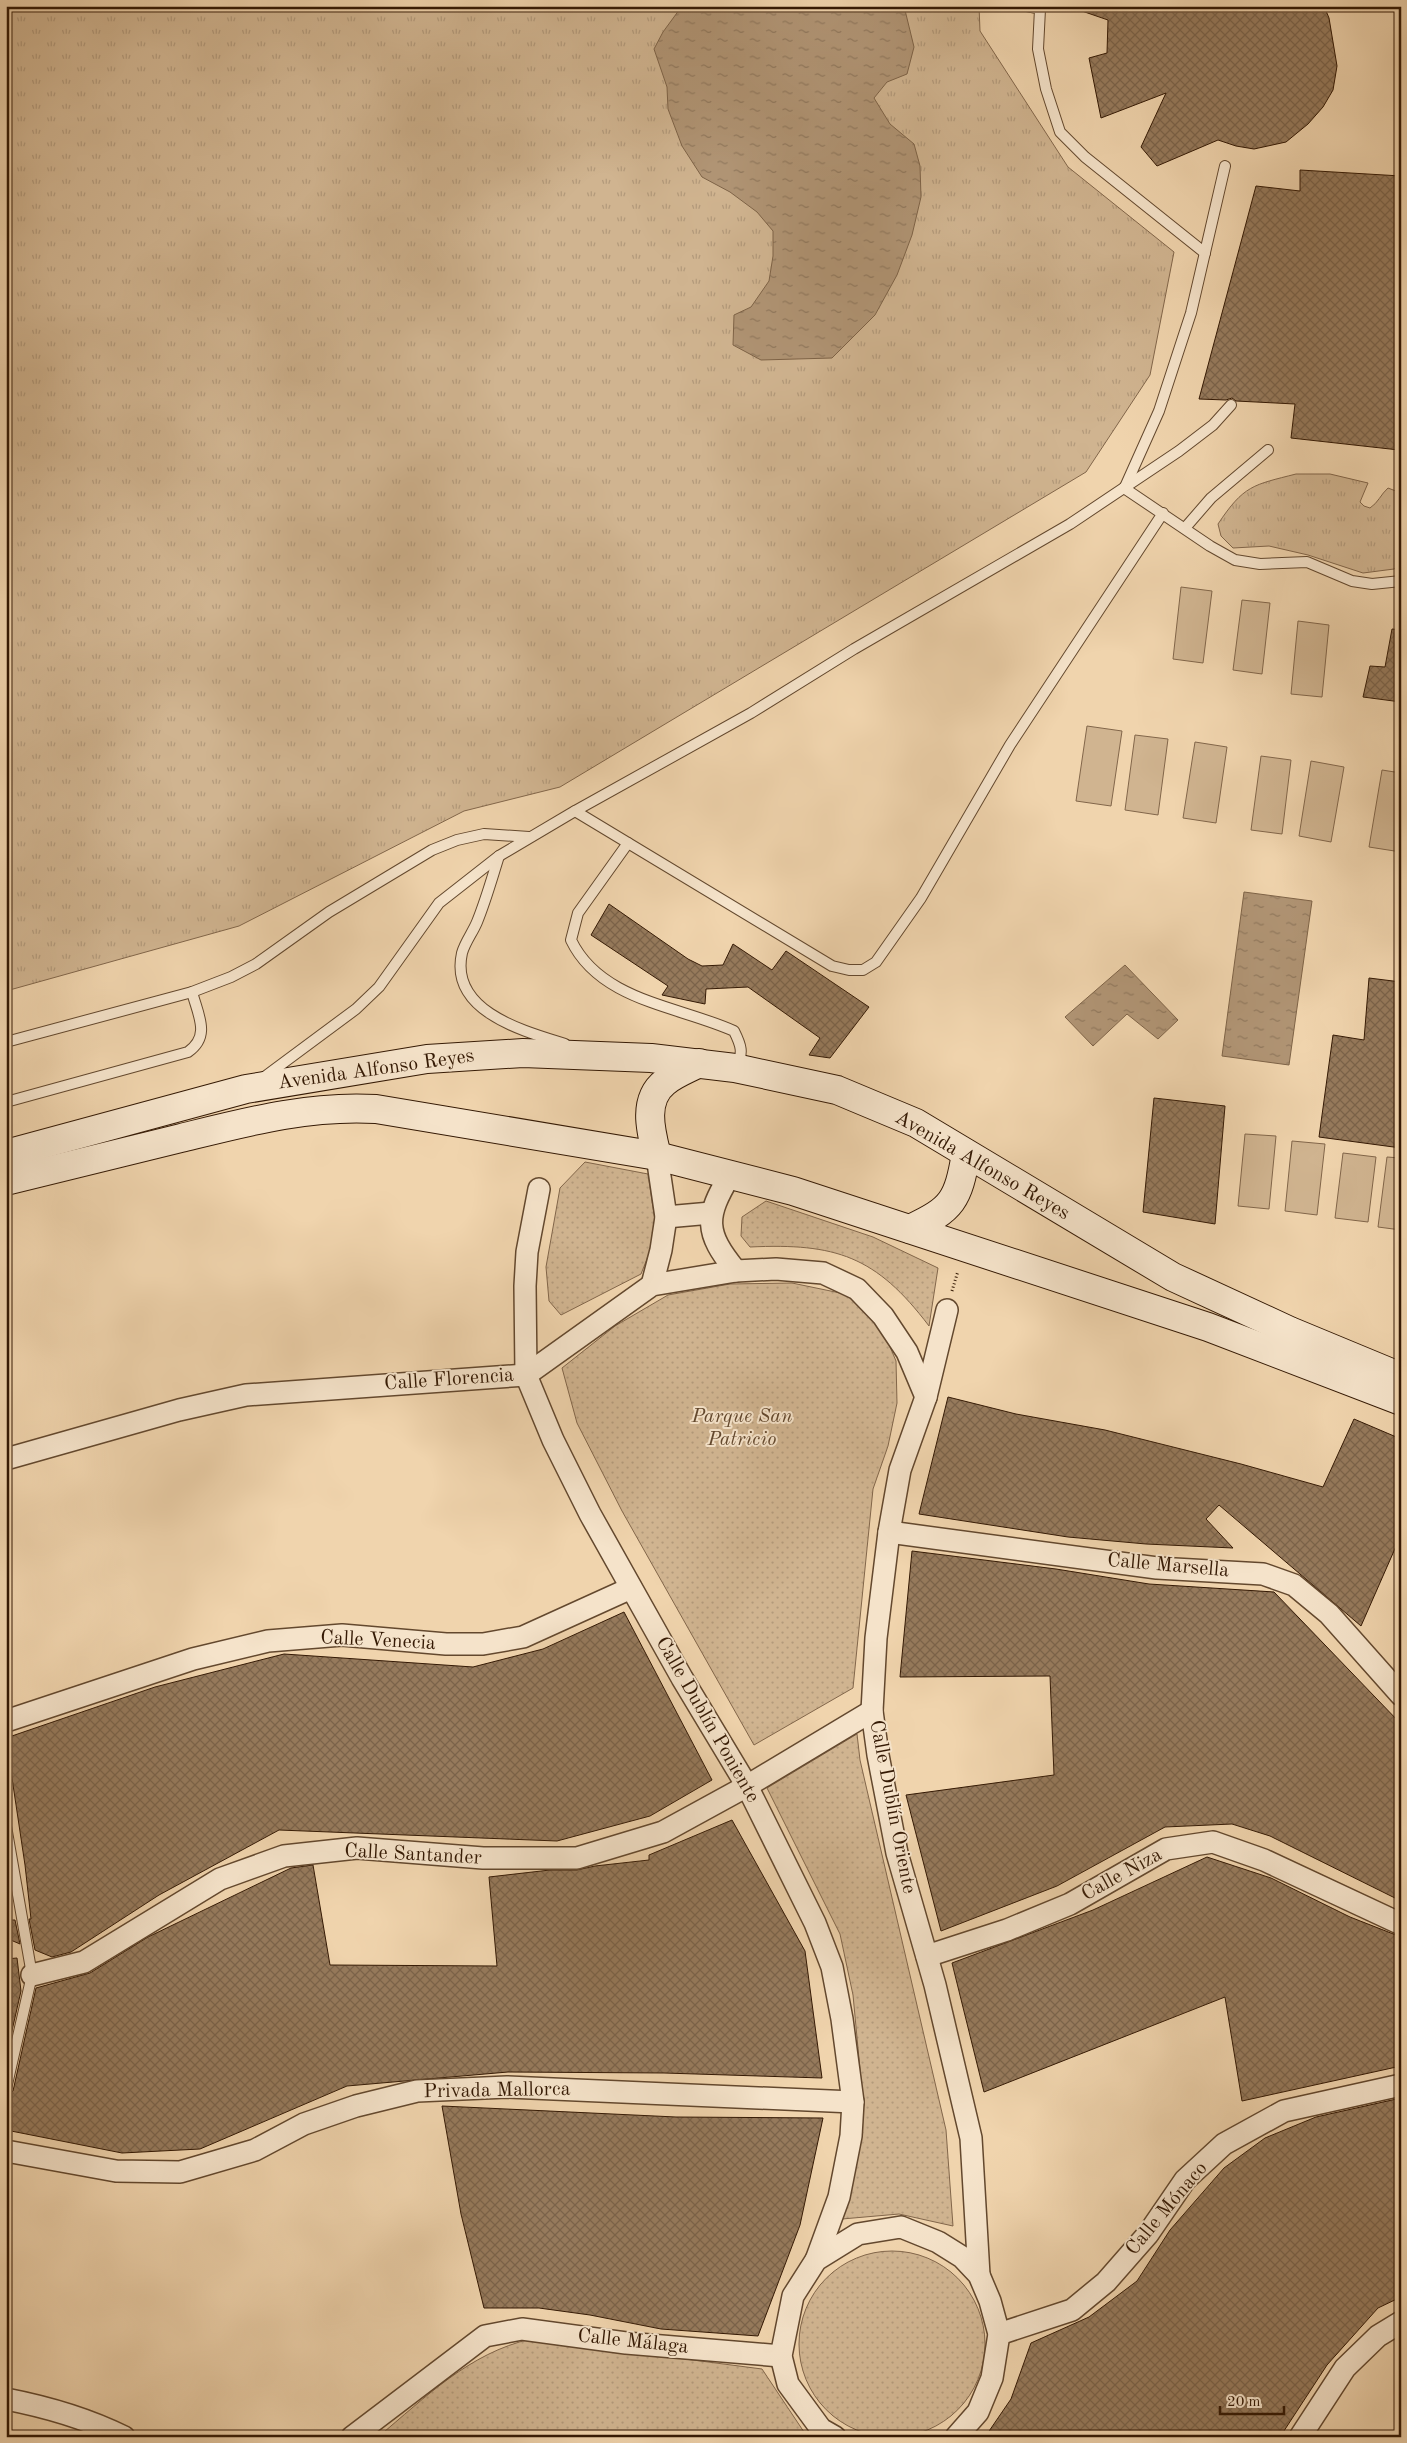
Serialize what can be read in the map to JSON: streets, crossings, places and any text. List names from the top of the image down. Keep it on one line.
{"streets":{"main road":["Avenida Alfonso Reyes"],"street":["Calle Florencia","Calle Marsella","Calle Venecia","Calle Dublín Poniente","Calle Dublín Oriente","Calle Santander","Calle Niza","Privada Mallorca","Calle Mónaco","Calle Málaga"]},"crossings":[["Calle Florencia","Calle Dublín Poniente"],["Calle Florencia","Calle Dublín Oriente"],["Calle Marsella","Calle Dublín Oriente"],["Calle Venecia","Calle Dublín Poniente"],["Calle Dublín Poniente","Calle Dublín Oriente"],["Calle Dublín Poniente","Calle Santander"],["Calle Dublín Poniente","Privada Mallorca"],["Calle Dublín Oriente","Calle Santander"],["Calle Dublín Oriente","Calle Niza"],["Calle Dublín Oriente","Calle Mónaco"],["Calle Dublín Oriente","Calle Málaga"]],"parks":["Parque San Patricio"],"scale_bar":"20 m"}
